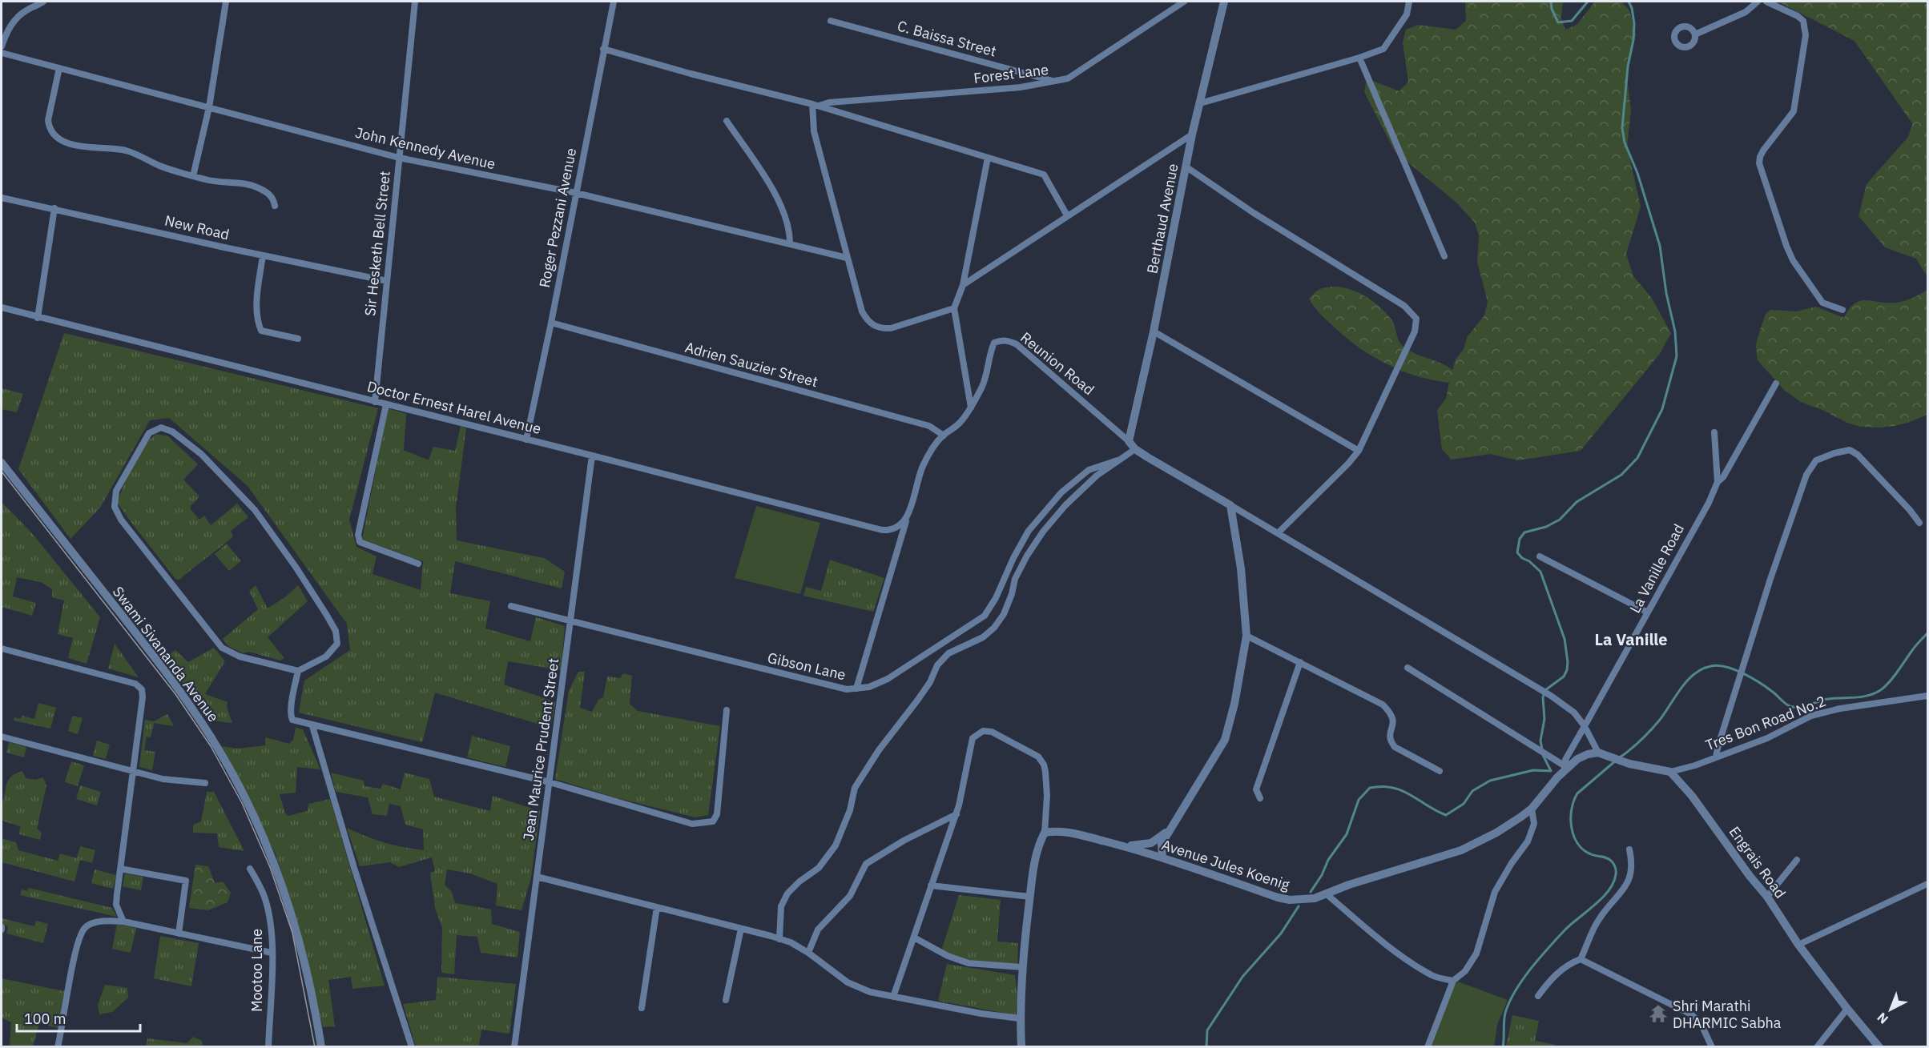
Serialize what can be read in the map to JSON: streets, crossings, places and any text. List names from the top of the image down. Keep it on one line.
{"streets":{"street":["C. Baissa Street","Forest Lane","John Kennedy Avenue","Roger Pezzani Avenue","Berthaud Avenue","New Road","Sir Hesketh Bell Street","Reunion Road","Adrien Sauzier Street","Doctor Ernest Harel Avenue","La Vanille Road","Swami Sivananda Avenue","Gibson Lane","Tres Bon Road No.2","Jean Maurice Prudent Street","Engrais Road","Avenue Jules Koenig","Mootoo Lane"]},"crossings":[["C. Baissa Street","Forest Lane"],["John Kennedy Avenue","Roger Pezzani Avenue"],["John Kennedy Avenue","Sir Hesketh Bell Street"],["Roger Pezzani Avenue","Adrien Sauzier Street"],["Roger Pezzani Avenue","Doctor Ernest Harel Avenue"],["Berthaud Avenue","Reunion Road"],["New Road","Sir Hesketh Bell Street"],["Sir Hesketh Bell Street","Doctor Ernest Harel Avenue"],["Reunion Road","Adrien Sauzier Street"],["Reunion Road","Doctor Ernest Harel Avenue"],["Doctor Ernest Harel Avenue","Jean Maurice Prudent Street"],["La Vanille Road","Avenue Jules Koenig"],["Gibson Lane","Jean Maurice Prudent Street"],["Tres Bon Road No.2","Engrais Road"]],"districts":["La Vanille"],"places":{"temple":["Shri Marathi DHARMIC Sabha"]},"scale_bar":"100 m","north":"bottom left"}
